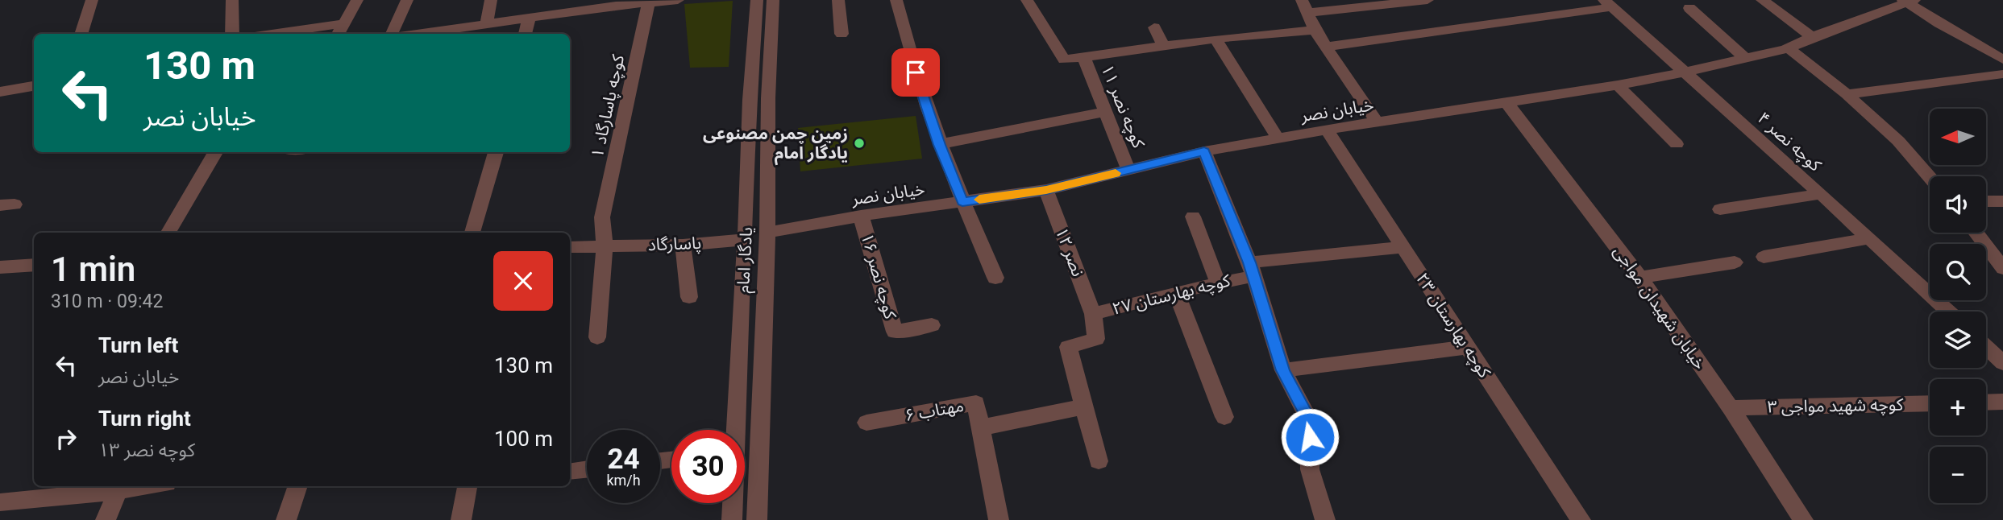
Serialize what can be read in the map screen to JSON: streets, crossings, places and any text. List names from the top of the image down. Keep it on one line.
{"streets":{"street":["کوچه پاسارگاد ۱","کوچه نصر ۱۱","خیابان نصر","کوچه نصر ۴","پاسارگاد","نصر ۱۲","یادگار امام","کوچه نصر ۱۶","کوچه بهارستان ۲۷","خیابان شهیدان مواجی","کوچه بهارستان ۲۳","کوچه شهید مواجی ۳","مهتاب ۶"]},"crossings":[["کوچه پاسارگاد ۱","پاسارگاد"],["کوچه نصر ۱۱","خیابان نصر"],["خیابان نصر","کوچه نصر ۴"],["خیابان نصر","نصر ۱۲"],["خیابان نصر","یادگار امام"],["خیابان نصر","کوچه نصر ۱۶"],["خیابان نصر","خیابان شهیدان مواجی"],["خیابان نصر","کوچه بهارستان ۲۳"],["پاسارگاد","یادگار امام"],["نصر ۱۲","کوچه بهارستان ۲۷"],["کوچه بهارستان ۲۷","کوچه بهارستان ۲۳"],["کوچه بهارستان ۲۷","مهتاب ۶"],["خیابان شهیدان مواجی","کوچه شهید مواجی ۳"]],"places":["زمین چمن مصنوعی یادگار امام"],"north":"left","page":{"turn":["130 m","خیابان نصر"],"map_buttons":["+","−"],"heading":["1 min","310 m · 09:42"],"list":[{"name":"Turn left","note":"خیابان نصر","value":"130 m"},{"name":"Turn right","note":"کوچه نصر ۱۳","value":"100 m"}],"speed":"24 km/h","limit":"30"}}
